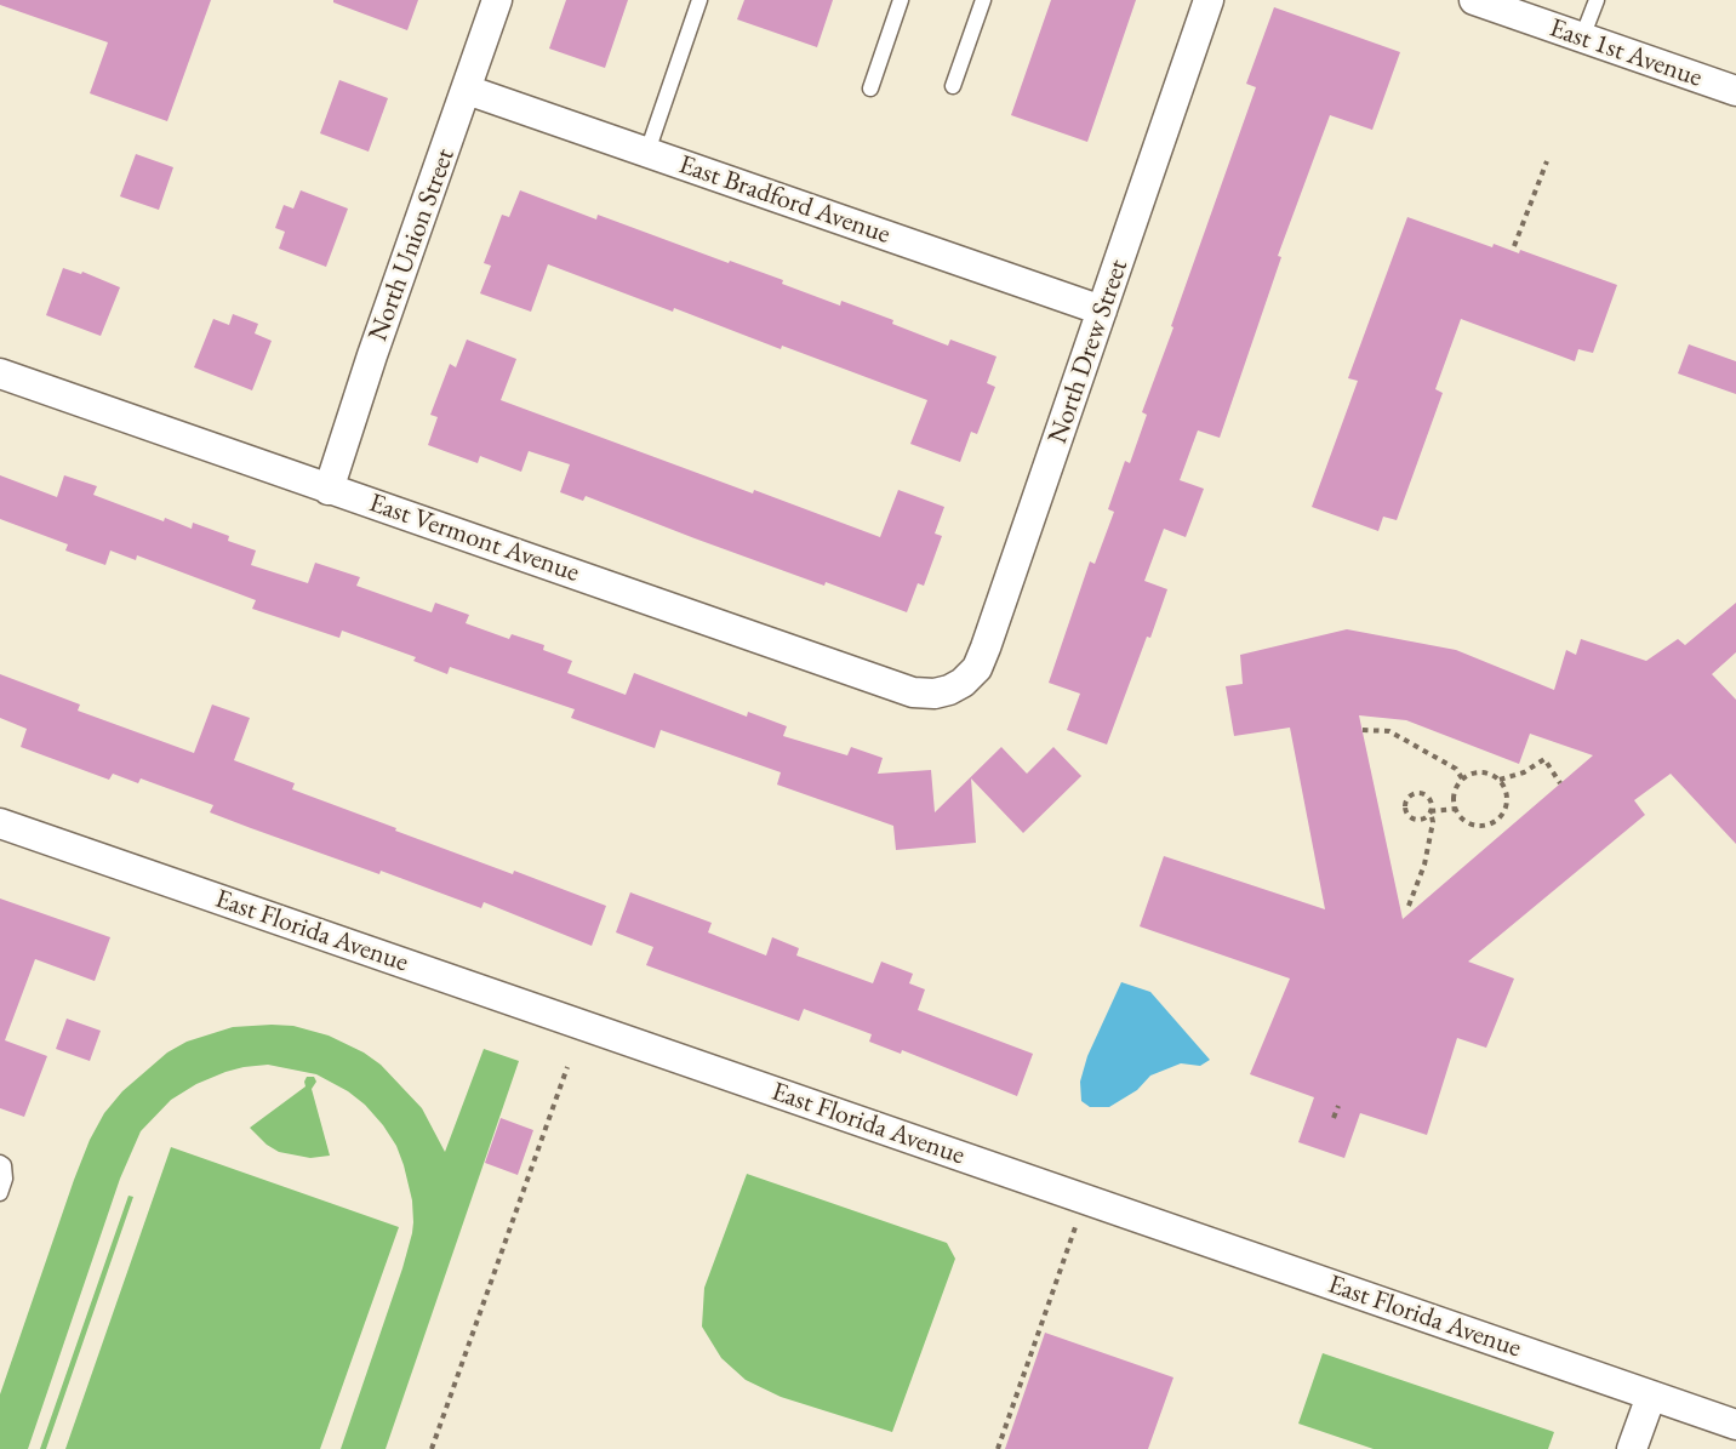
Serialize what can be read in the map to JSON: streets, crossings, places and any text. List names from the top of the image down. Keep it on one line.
{"streets":{"street":["East 1st Avenue","East Bradford Avenue","North Union Street","North Drew Street","East Vermont Avenue","East Florida Avenue"]},"crossings":[["East Bradford Avenue","North Union Street"],["East Bradford Avenue","North Drew Street"],["North Union Street","East Vermont Avenue"],["North Drew Street","East Vermont Avenue"]]}
